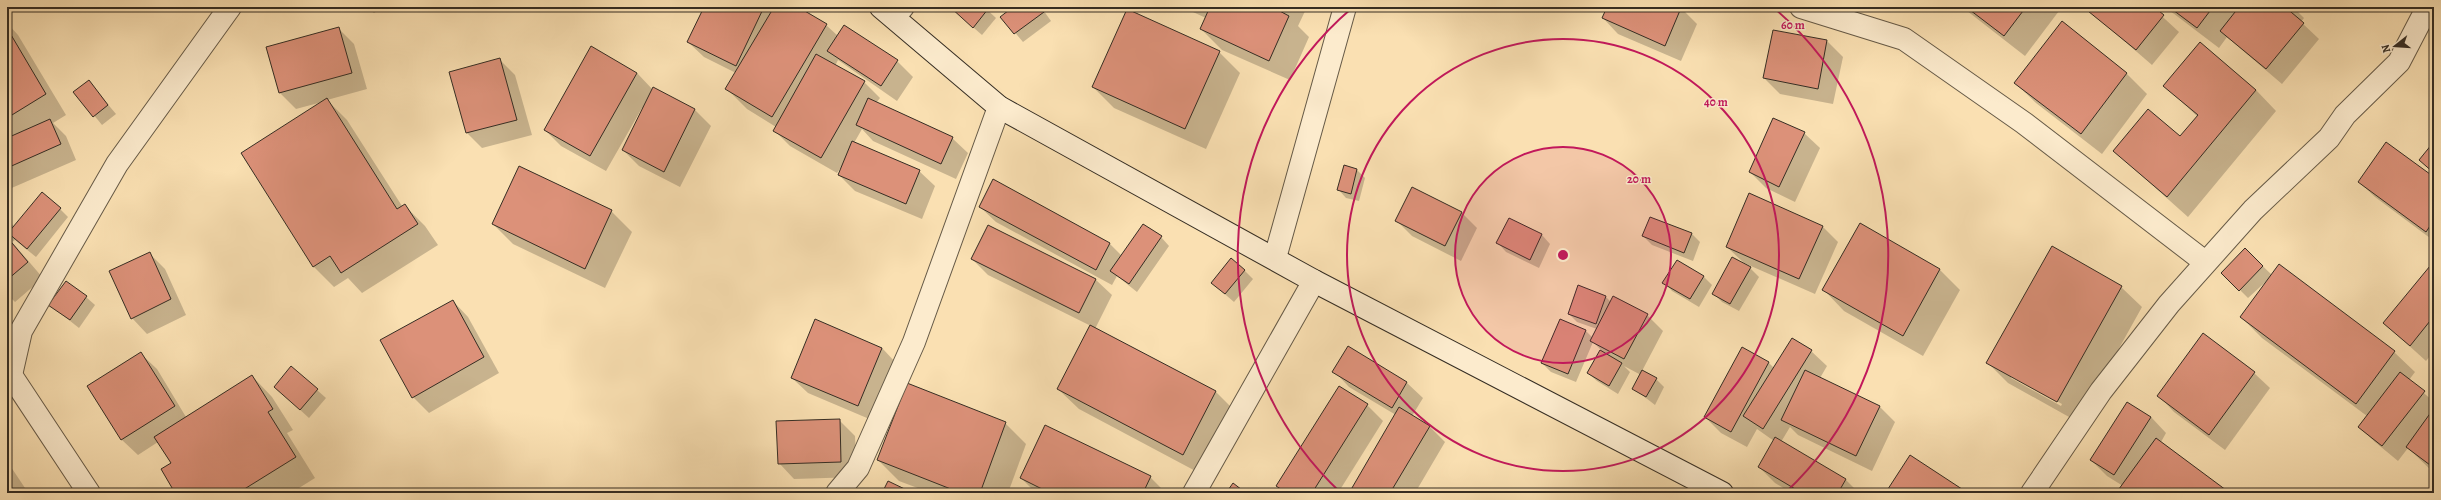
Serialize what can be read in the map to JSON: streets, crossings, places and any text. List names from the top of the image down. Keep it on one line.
{"north":"left","rings":["60 m","40 m","20 m"]}
